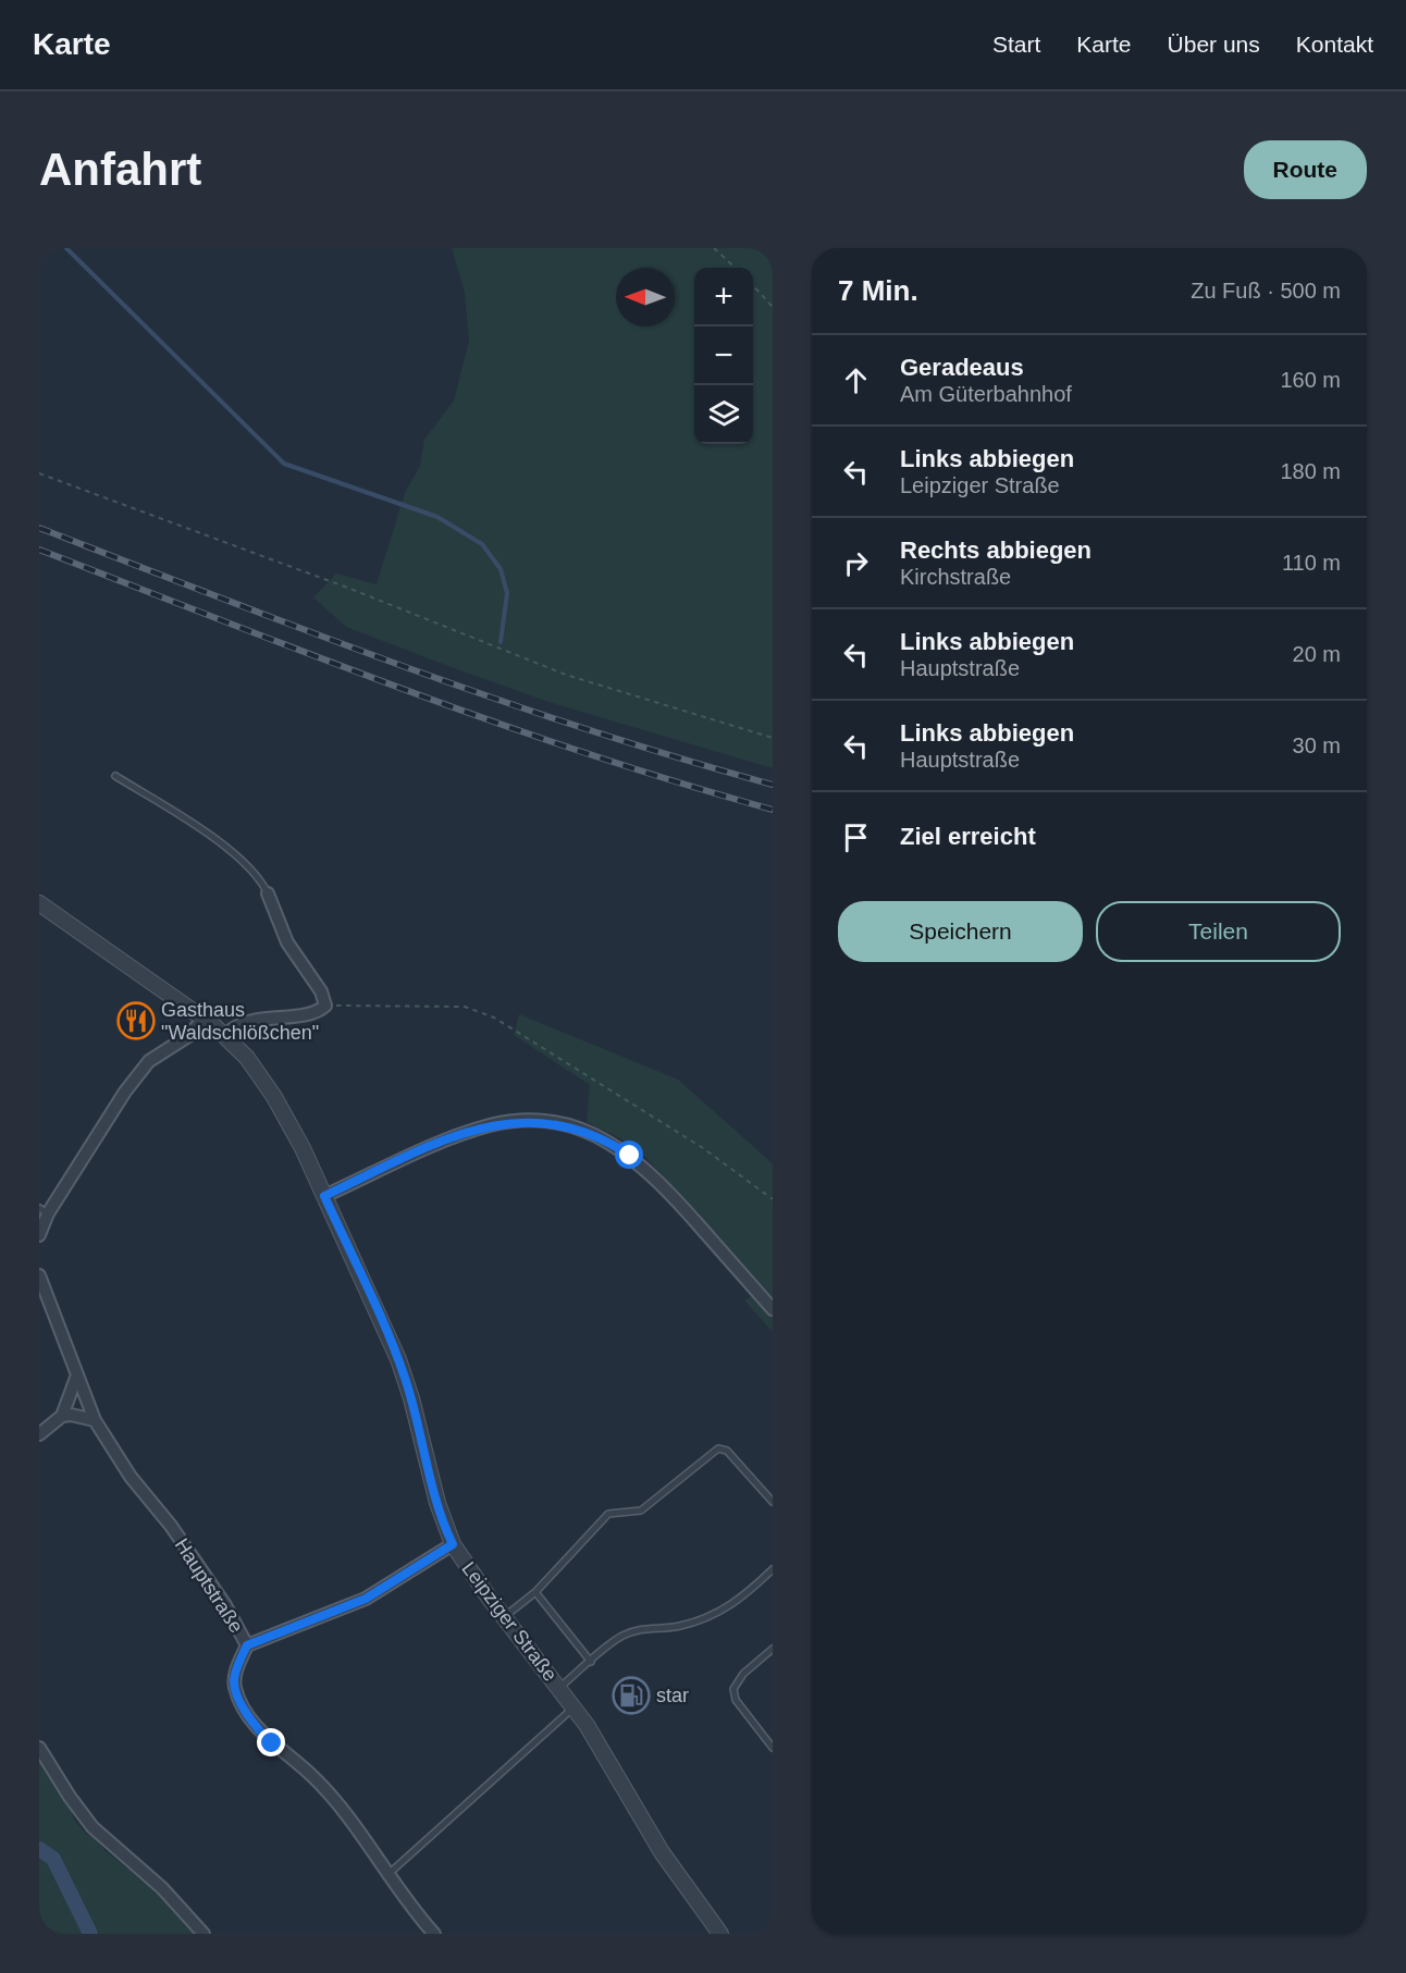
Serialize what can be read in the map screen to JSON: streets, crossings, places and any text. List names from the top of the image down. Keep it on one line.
{"streets":{"street":["Hauptstraße","Leipziger Straße"]},"places":{"restaurant":["Gasthaus \"Waldschlößchen\""],"fuel station":["star"]},"north":"left","page":{"header":"Karte","nav":["Start","Karte","Über uns","Kontakt"],"buttons":["Route",["Speichern","Teilen"]],"title":"Anfahrt","heading":["7 Min.","Zu Fuß · 500 m"],"map_buttons":["+","−"],"list":[["Geradeaus","Am Güterbahnhof","160 m"],["Links abbiegen","Leipziger Straße","180 m"],["Rechts abbiegen","Kirchstraße","110 m"],["Links abbiegen","Hauptstraße","20 m"],["Links abbiegen","Hauptstraße","30 m"],"Ziel erreicht"]}}
